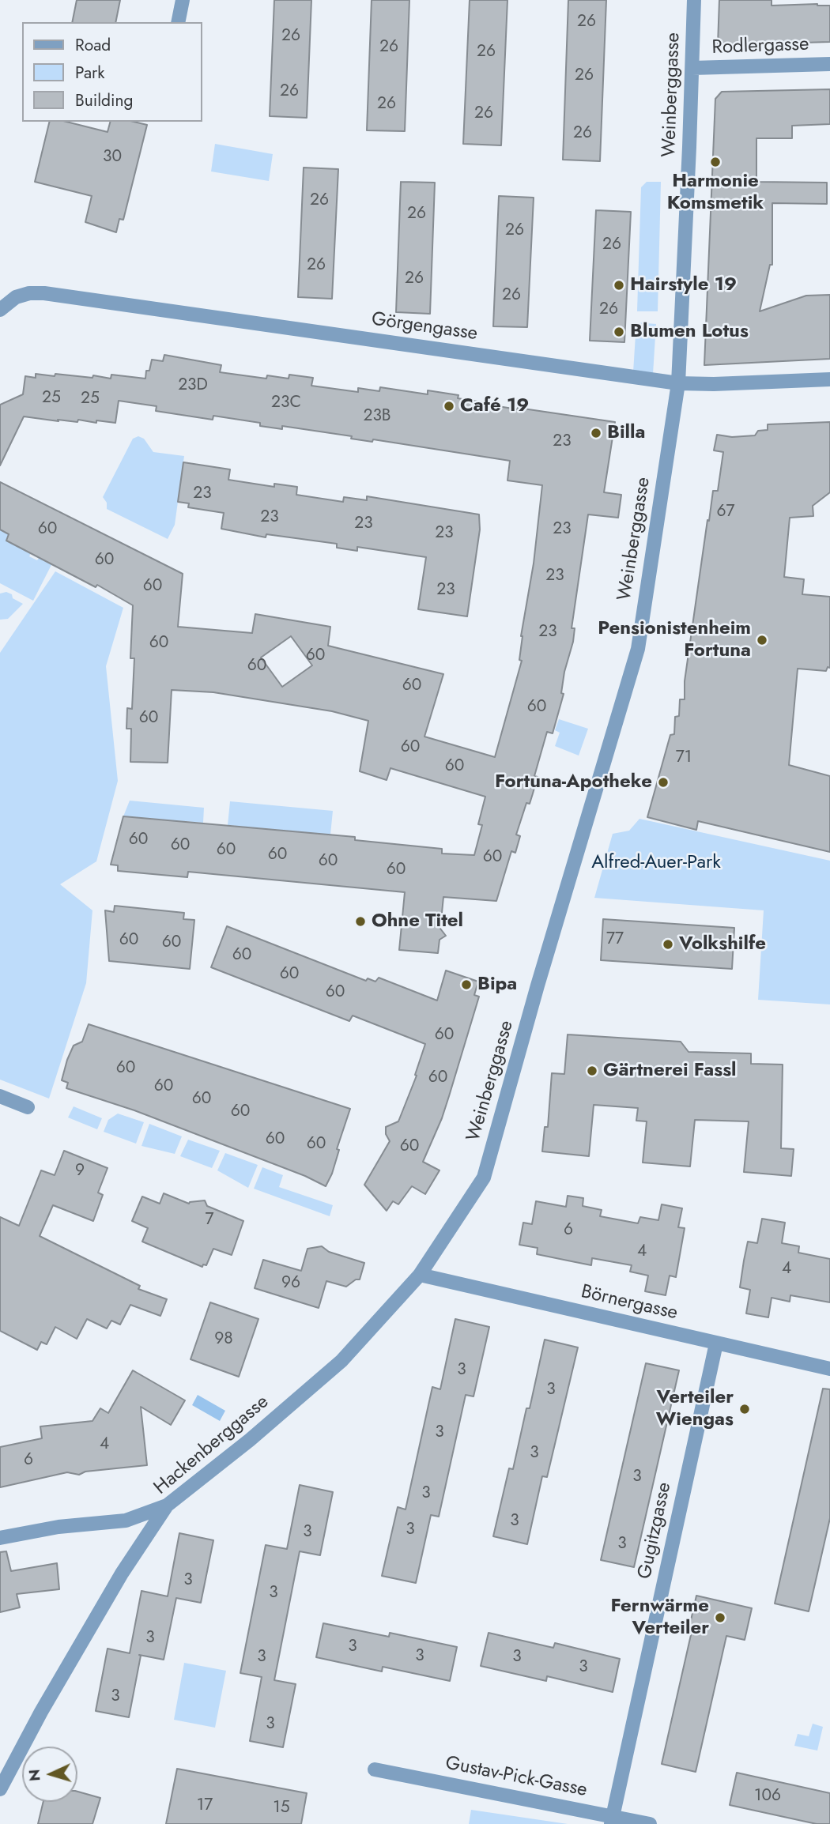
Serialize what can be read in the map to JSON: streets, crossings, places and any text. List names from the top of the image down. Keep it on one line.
{"streets":{"street":["Rodlergasse","Weinberggasse","Görgengasse","Börnergasse","Hackenberggasse","Gugitzgasse","Gustav-Pick-Gasse"]},"crossings":[["Rodlergasse","Weinberggasse"],["Weinberggasse","Görgengasse"],["Weinberggasse","Börnergasse"],["Weinberggasse","Hackenberggasse"],["Börnergasse","Hackenberggasse"],["Börnergasse","Gugitzgasse"],["Gugitzgasse","Gustav-Pick-Gasse"]],"parks":["Alfred-Auer-Park"],"places":["Harmonie Komsmetik","Hairstyle 19","Blumen Lotus","Café 19","Billa","Pensionistenheim Fortuna","Fortuna-Apotheke","Ohne Titel","Volkshilfe","Bipa","Gärtnerei Fassl","Verteiler Wiengas","Fernwärme Verteiler"],"house_numbers":["26","26","26","26","26","26","26","26","26","30","26","26","26","26","26","26","26","26","23D","25","25","23C","23B","23","23","67","23","23","60","23","23","60","23","60","23","23","60","60","60","60","60","60","60","71","60","60","60","60","60","60","60","60","77","60","60","60","60","60","60","60","60","60","60","60","60","60","60","9","7","6","4","4","96","98","3","3","3","4","3","6","3","3","3","3","3","3","3","3","3","3","3","3","3","3","3","3","106","17","15"],"legend":["Road","Park","Building"],"north":"left"}
